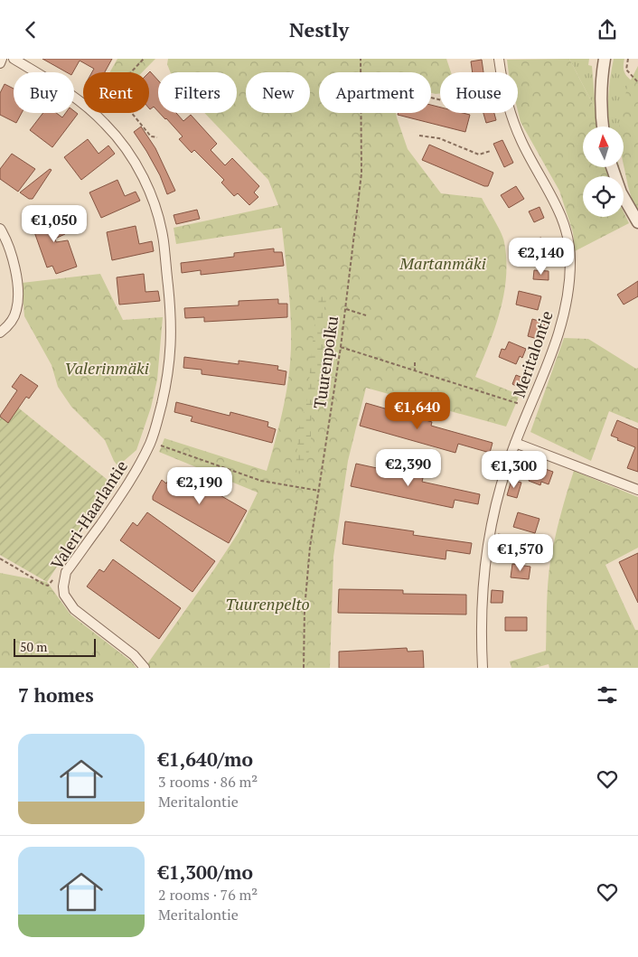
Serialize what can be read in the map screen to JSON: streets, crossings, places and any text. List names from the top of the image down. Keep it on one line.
{"streets":{"street":["Meritalontie","Valeri-Haarlantie"],"path":["Tuurenpolku"]},"parks":["Martanmäki","Valerinmäki","Tuurenpelto"],"scale_bar":"50 m","north":"top","page":{"header":"Nestly","chip":["Buy","Rent","Filters","New","Apartment","House"],"price":["€1,050","€2,140","€1,640","€2,390","€1,300","€2,190","€1,570"],"scale":"50 m","heading":"7 homes","list":[{"name":"€1,640/mo","note":"3 rooms · 86 m² · Meritalontie"},{"name":"€1,300/mo","note":"2 rooms · 76 m² · Meritalontie"}]}}
